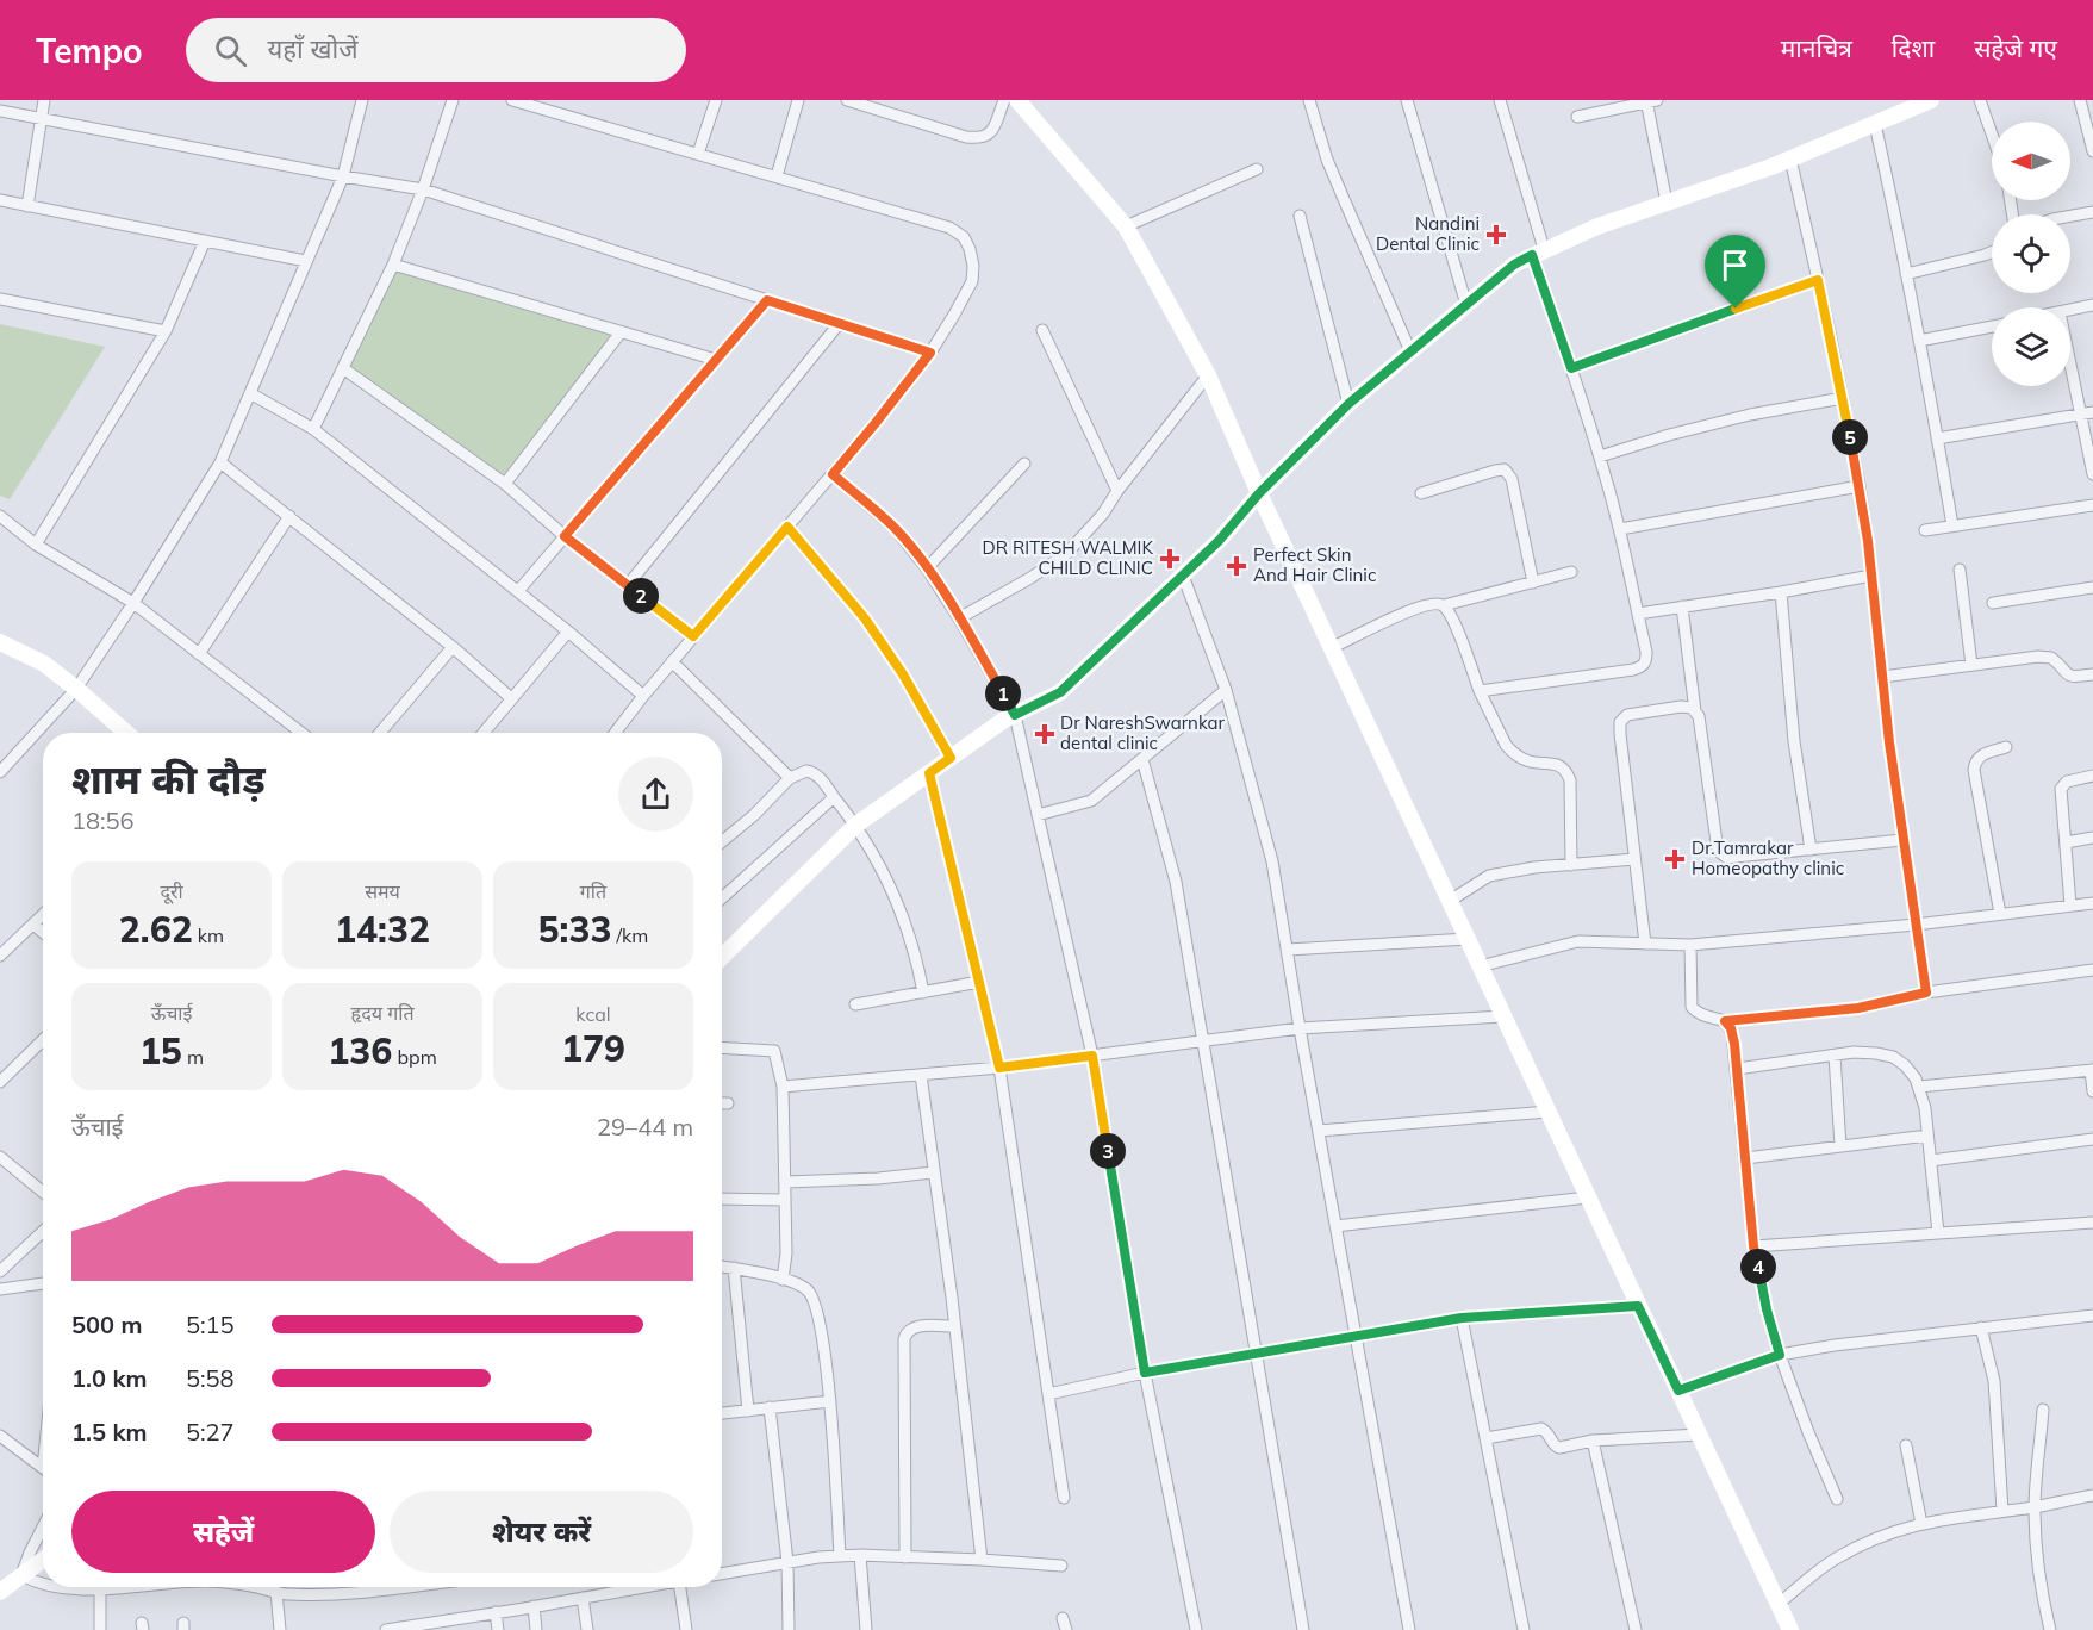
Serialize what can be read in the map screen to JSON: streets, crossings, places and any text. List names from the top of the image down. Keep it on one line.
{"places":{"health":["Nandini Dental Clinic","DR RITESH WALMIK CHILD CLINIC","Perfect Skin And Hair Clinic","Dr NareshSwarnkar dental clinic","Dr.Tamrakar Homeopathy clinic"]},"north":"left","page":{"header":"Tempo","search":"यहाँ खोजें","nav":["मानचित्र","दिशा","सहेजे गए"],"pins":["5","2","1","3","4"],"heading":["शाम की दौड़","18:56"],"stats":[["दूरी","2.62 km"],["समय","14:32"],["गति","5:33 /km"],["ऊँचाई","15 m"],["हृदय गति","136 bpm"],["kcal","179"]],"chart":["ऊँचाई","29–44 m"],"list":[{"name":"500 m","note":"5:15"},{"name":"1.0 km","note":"5:58"},{"name":"1.5 km","note":"5:27"}],"buttons":["सहेजें","शेयर करें"]}}
